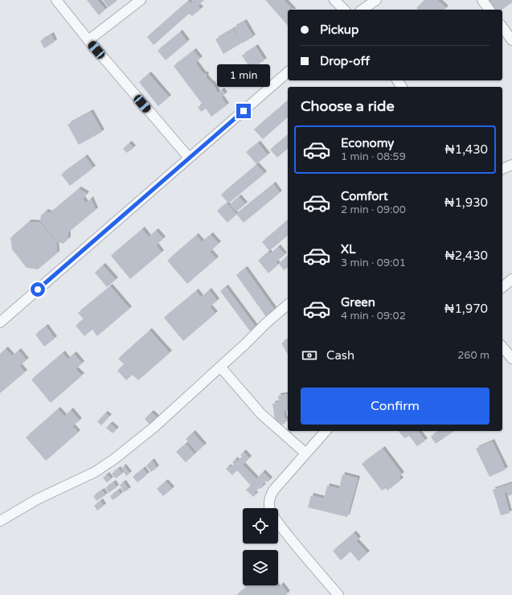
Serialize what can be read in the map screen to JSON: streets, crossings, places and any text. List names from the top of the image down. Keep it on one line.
{"page":{"banner":["Pickup","Drop-off"],"bubble":"1 min","heading":"Choose a ride","list":[{"name":"Economy","note":"1 min · 08:59","value":"₦1,430"},{"name":"Comfort","note":"2 min · 09:00","value":"₦1,930"},{"name":"XL","note":"3 min · 09:01","value":"₦2,430"},{"name":"Green","note":"4 min · 09:02","value":"₦1,970"}],"pay":["Cash","260 m"],"buttons":"Confirm"}}
